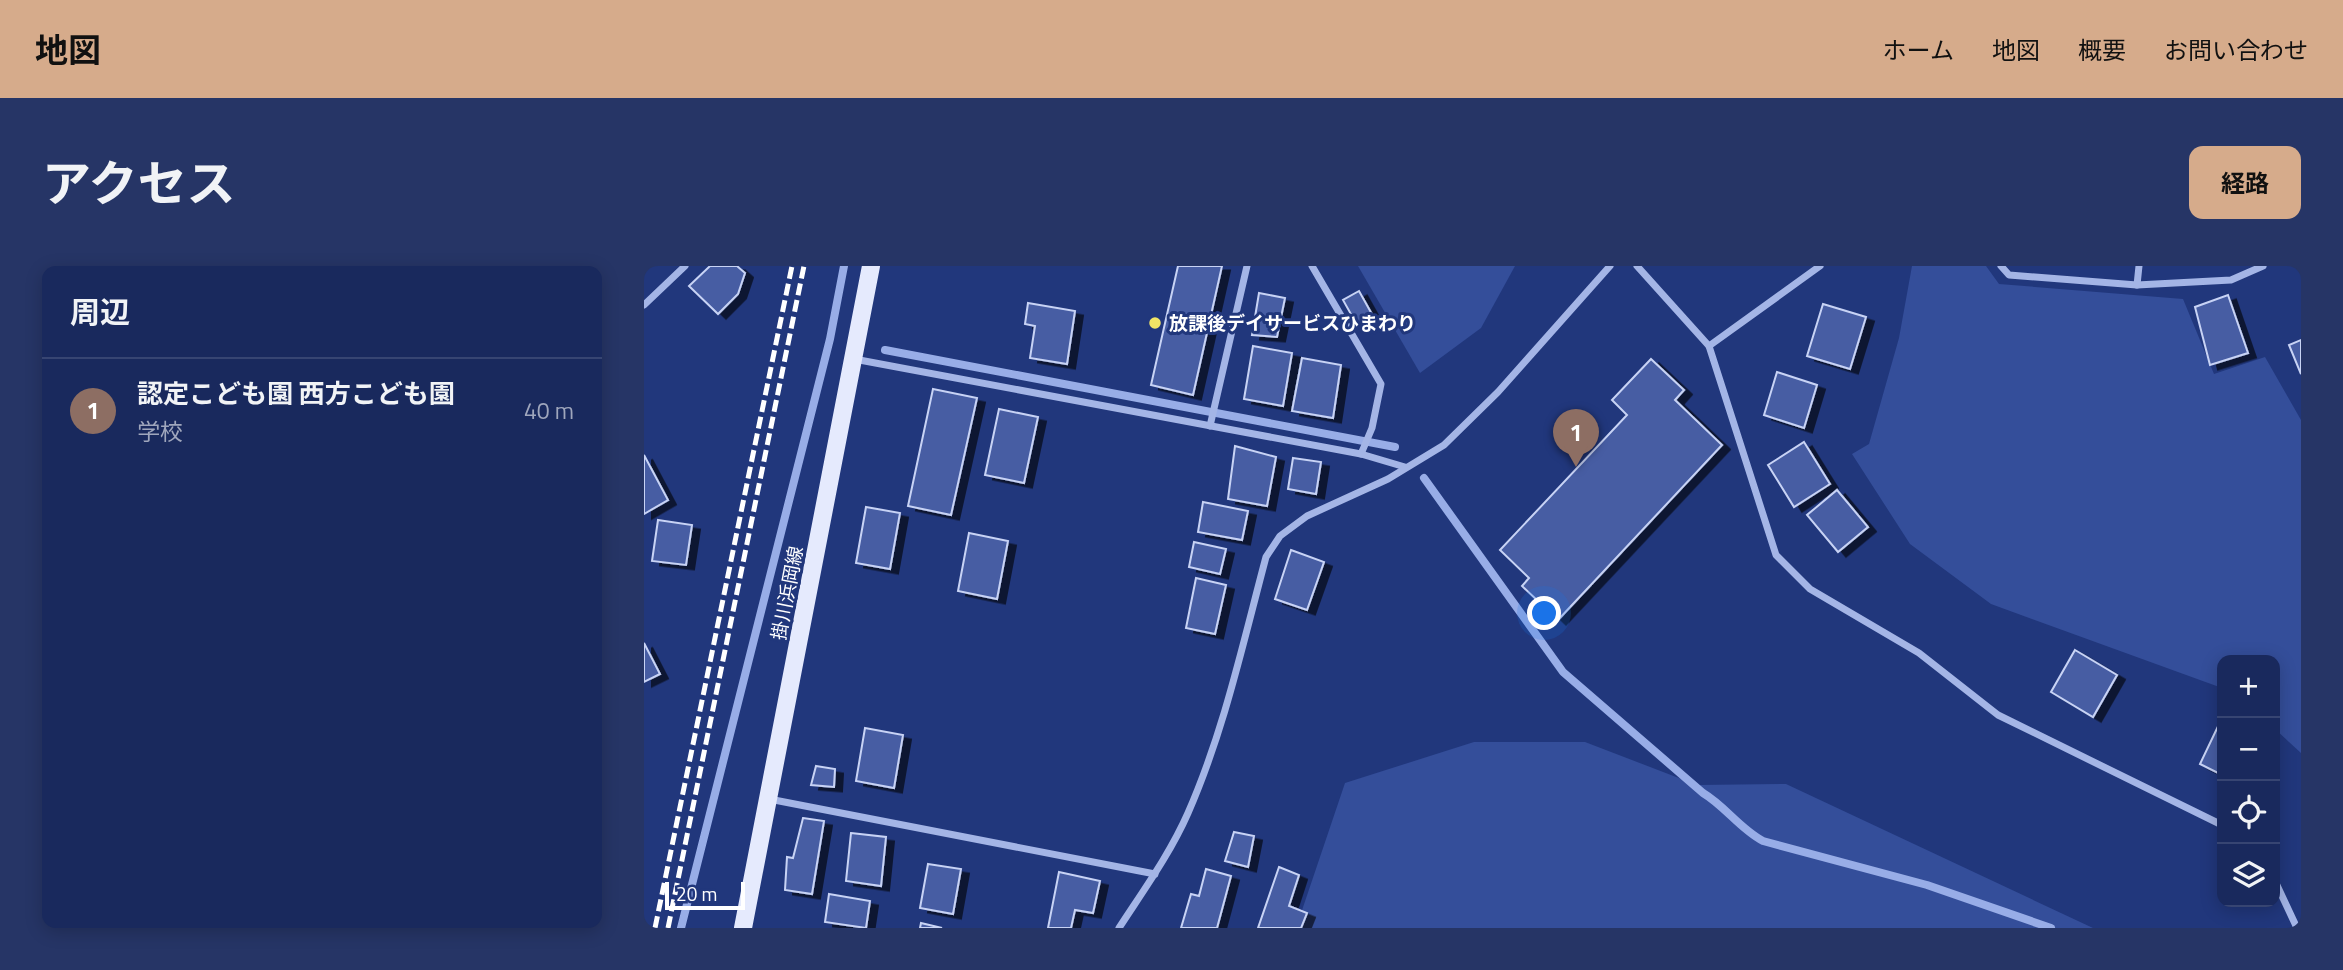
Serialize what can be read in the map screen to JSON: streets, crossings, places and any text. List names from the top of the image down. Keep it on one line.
{"streets":{"main road":["掛川浜岡線"]},"places":["放課後デイサービスひまわり"],"scale_bar":"20 m","page":{"header":"地図","nav":["ホーム","地図","概要","お問い合わせ"],"title":"アクセス","buttons":"経路","heading":"周辺","list":[{"mark":"1","name":"認定こども園 西方こども園","note":"学校","value":"40 m"}],"pins":"1","map_buttons":["+","−"],"scale":"20 m"}}
